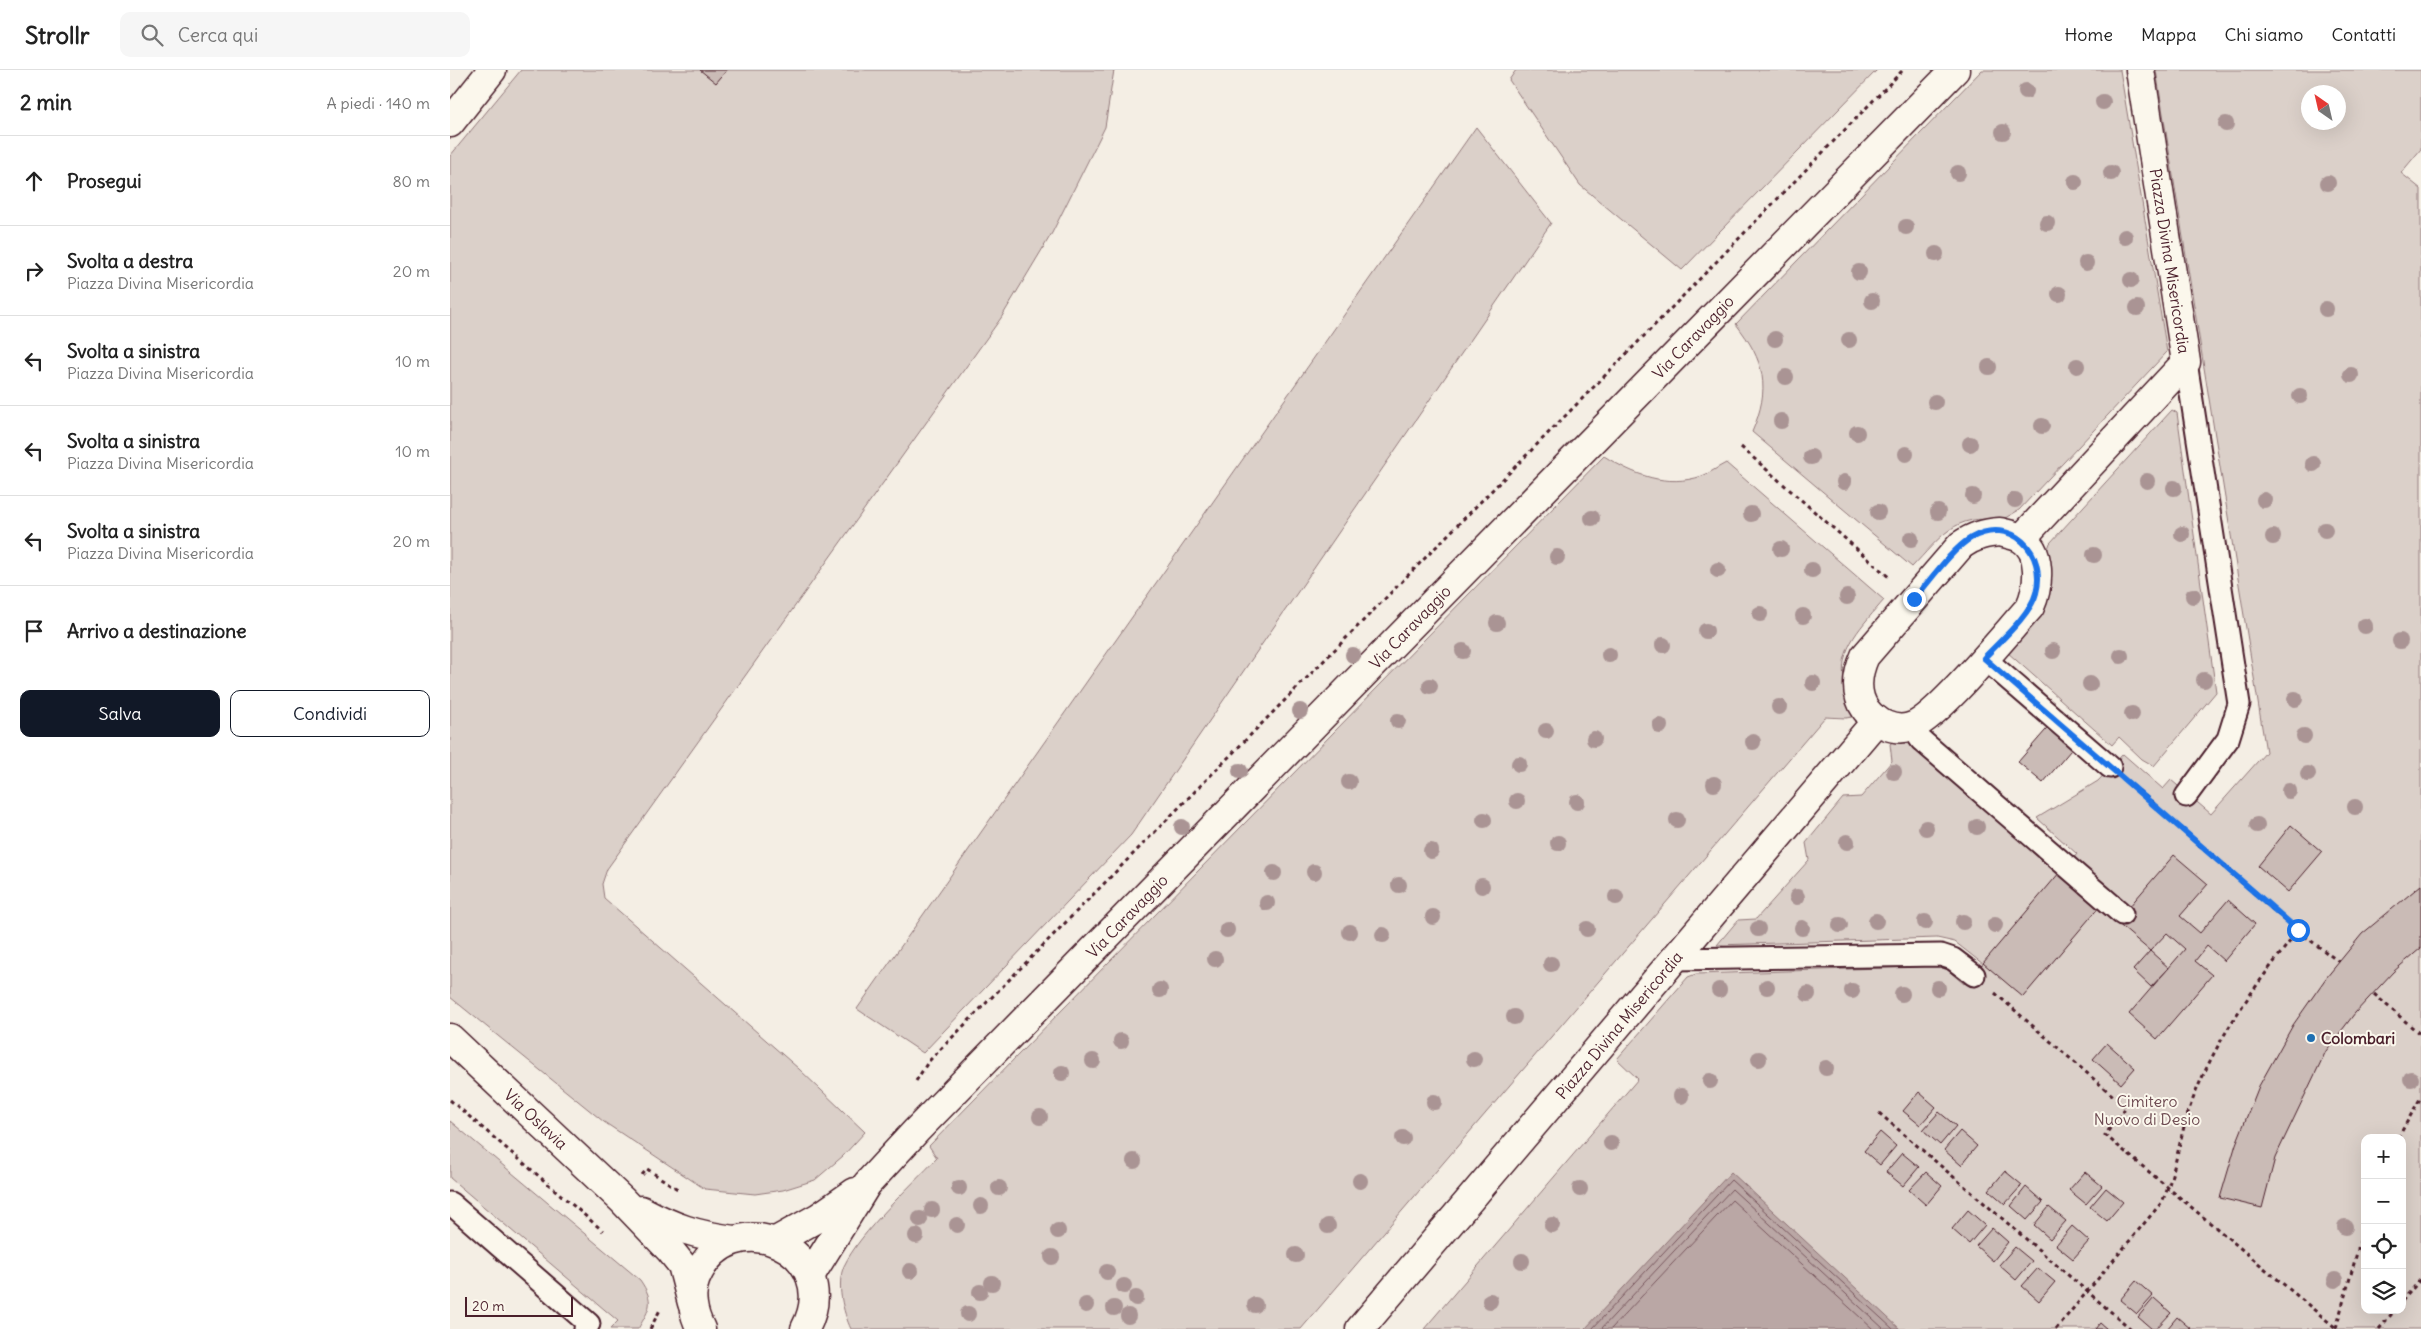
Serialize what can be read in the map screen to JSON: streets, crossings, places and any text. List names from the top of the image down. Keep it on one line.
{"streets":{"street":["Piazza Divina Misericordia","Via Caravaggio","Via Oslavia"]},"parks":["Cimitero Nuovo di Desio"],"places":["Colombari"],"scale_bar":"20 m","north":"top left","page":{"header":"Strollr","search":"Cerca qui","nav":["Home","Mappa","Chi siamo","Contatti"],"heading":["2 min","A piedi · 140 m"],"list":[["Prosegui","80 m"],["Svolta a destra","Piazza Divina Misericordia","20 m"],["Svolta a sinistra","Piazza Divina Misericordia","10 m"],["Svolta a sinistra","Piazza Divina Misericordia","10 m"],["Svolta a sinistra","Piazza Divina Misericordia","20 m"],"Arrivo a destinazione"],"buttons":["Salva","Condividi"],"map_buttons":["+","−"],"scale":"20 m"}}
